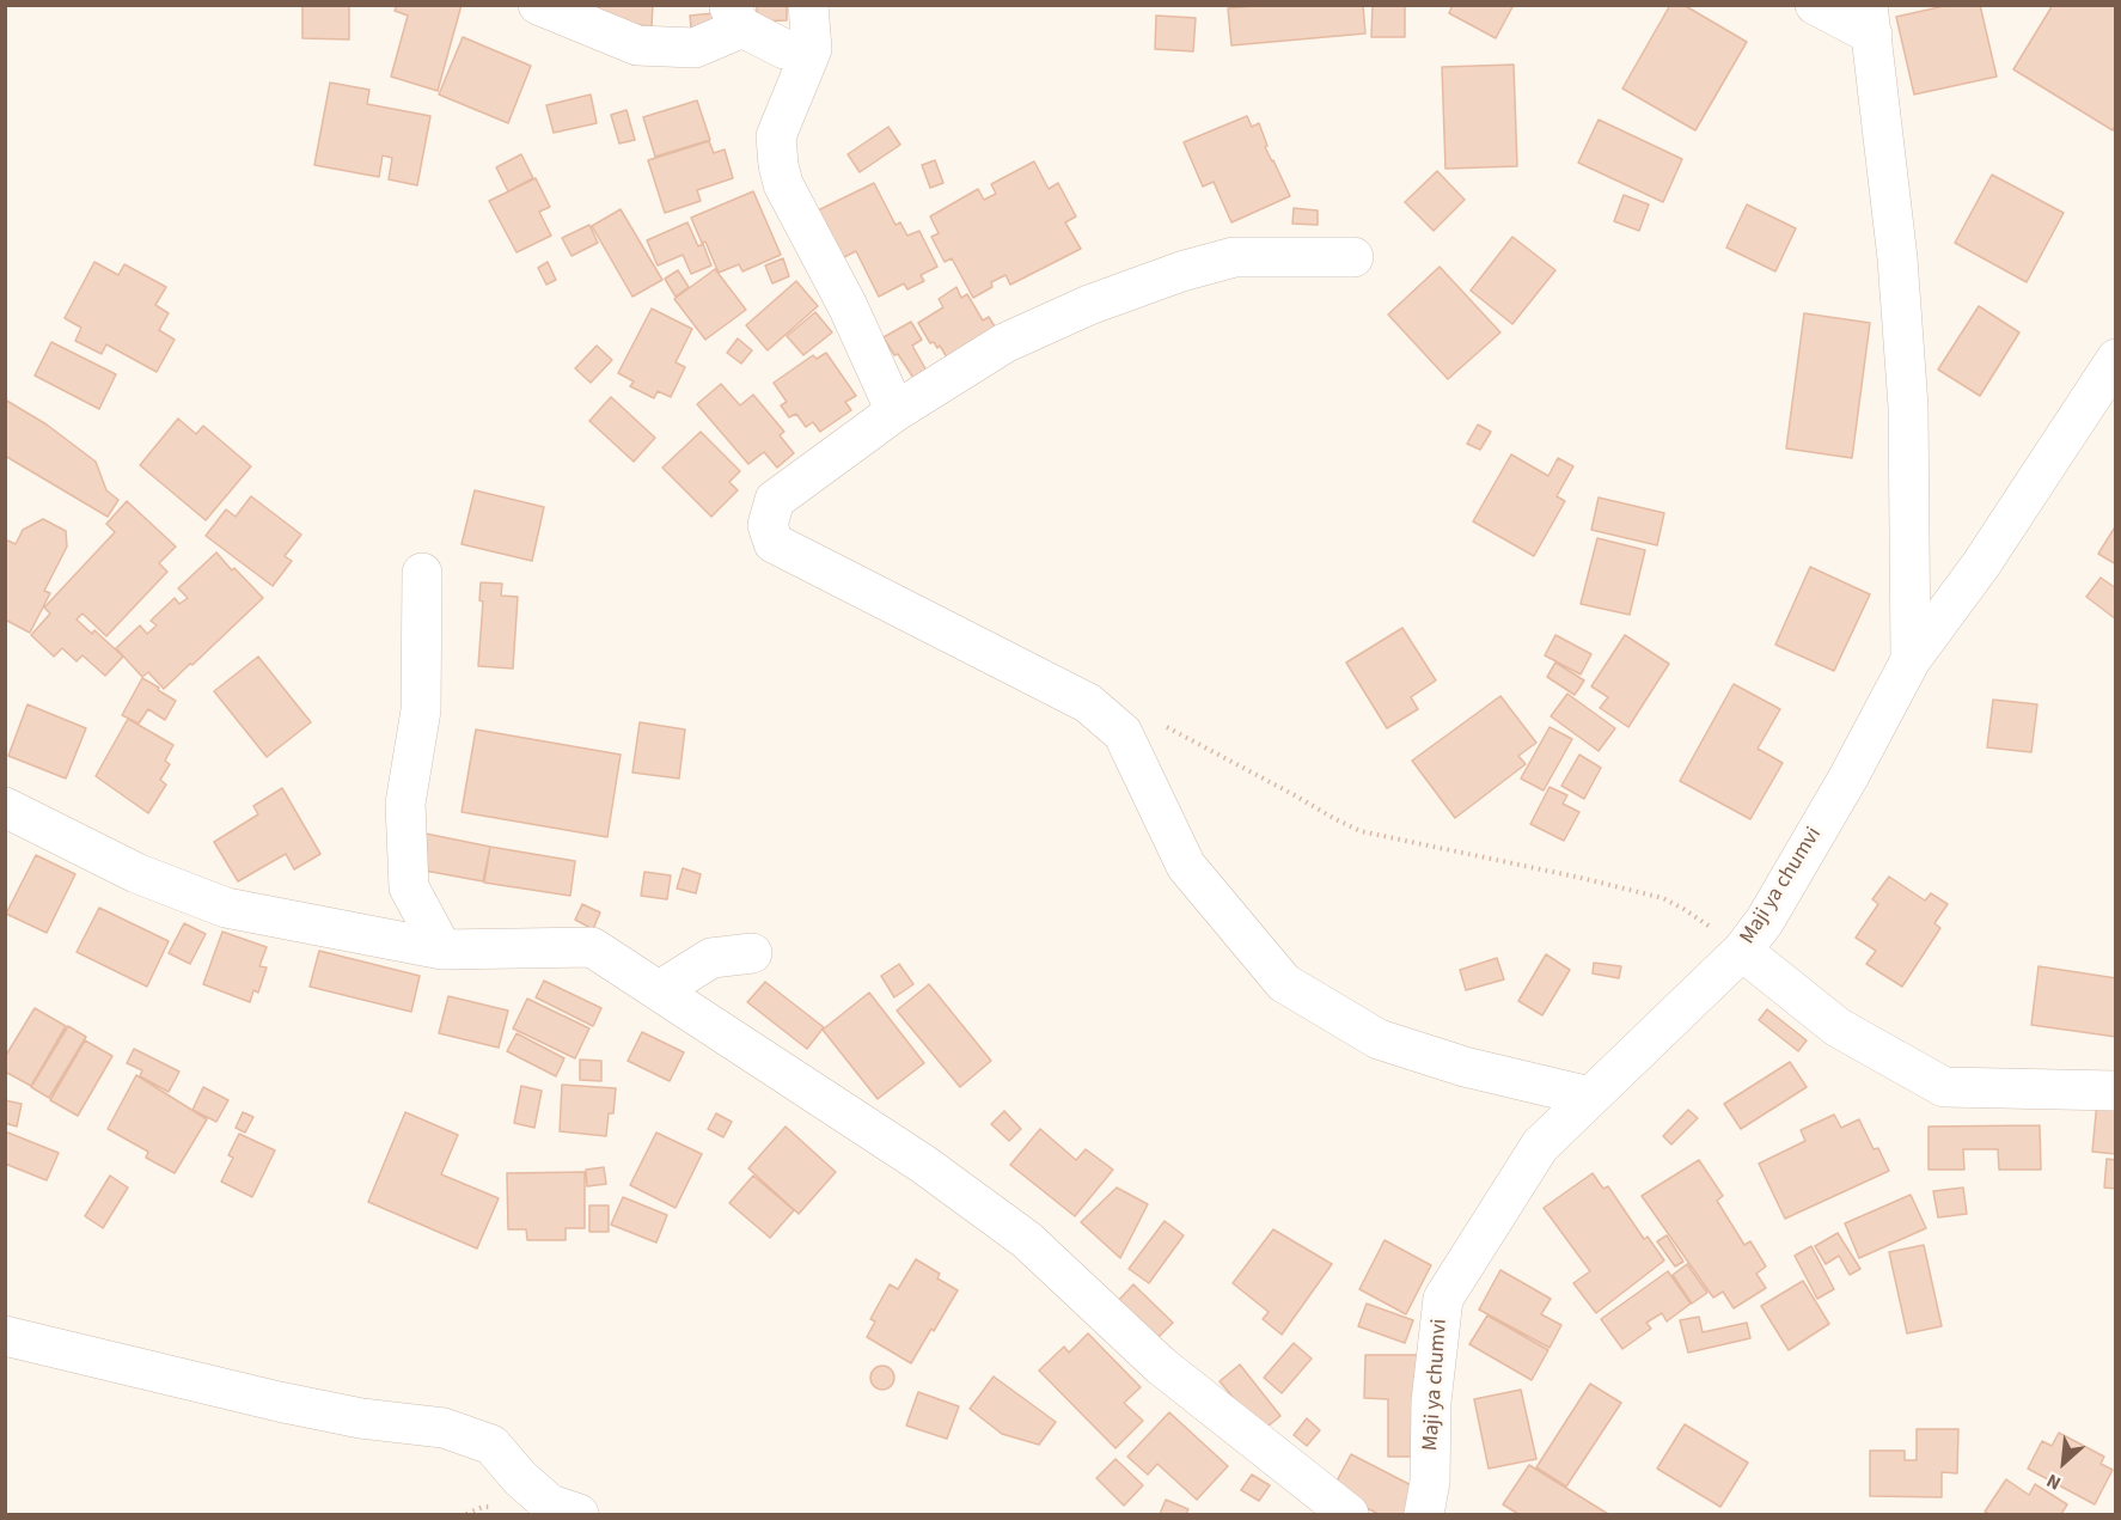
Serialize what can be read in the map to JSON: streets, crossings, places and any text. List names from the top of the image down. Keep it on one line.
{"streets":{"street":["Maji ya chumvi"]},"north":"bottom left"}
